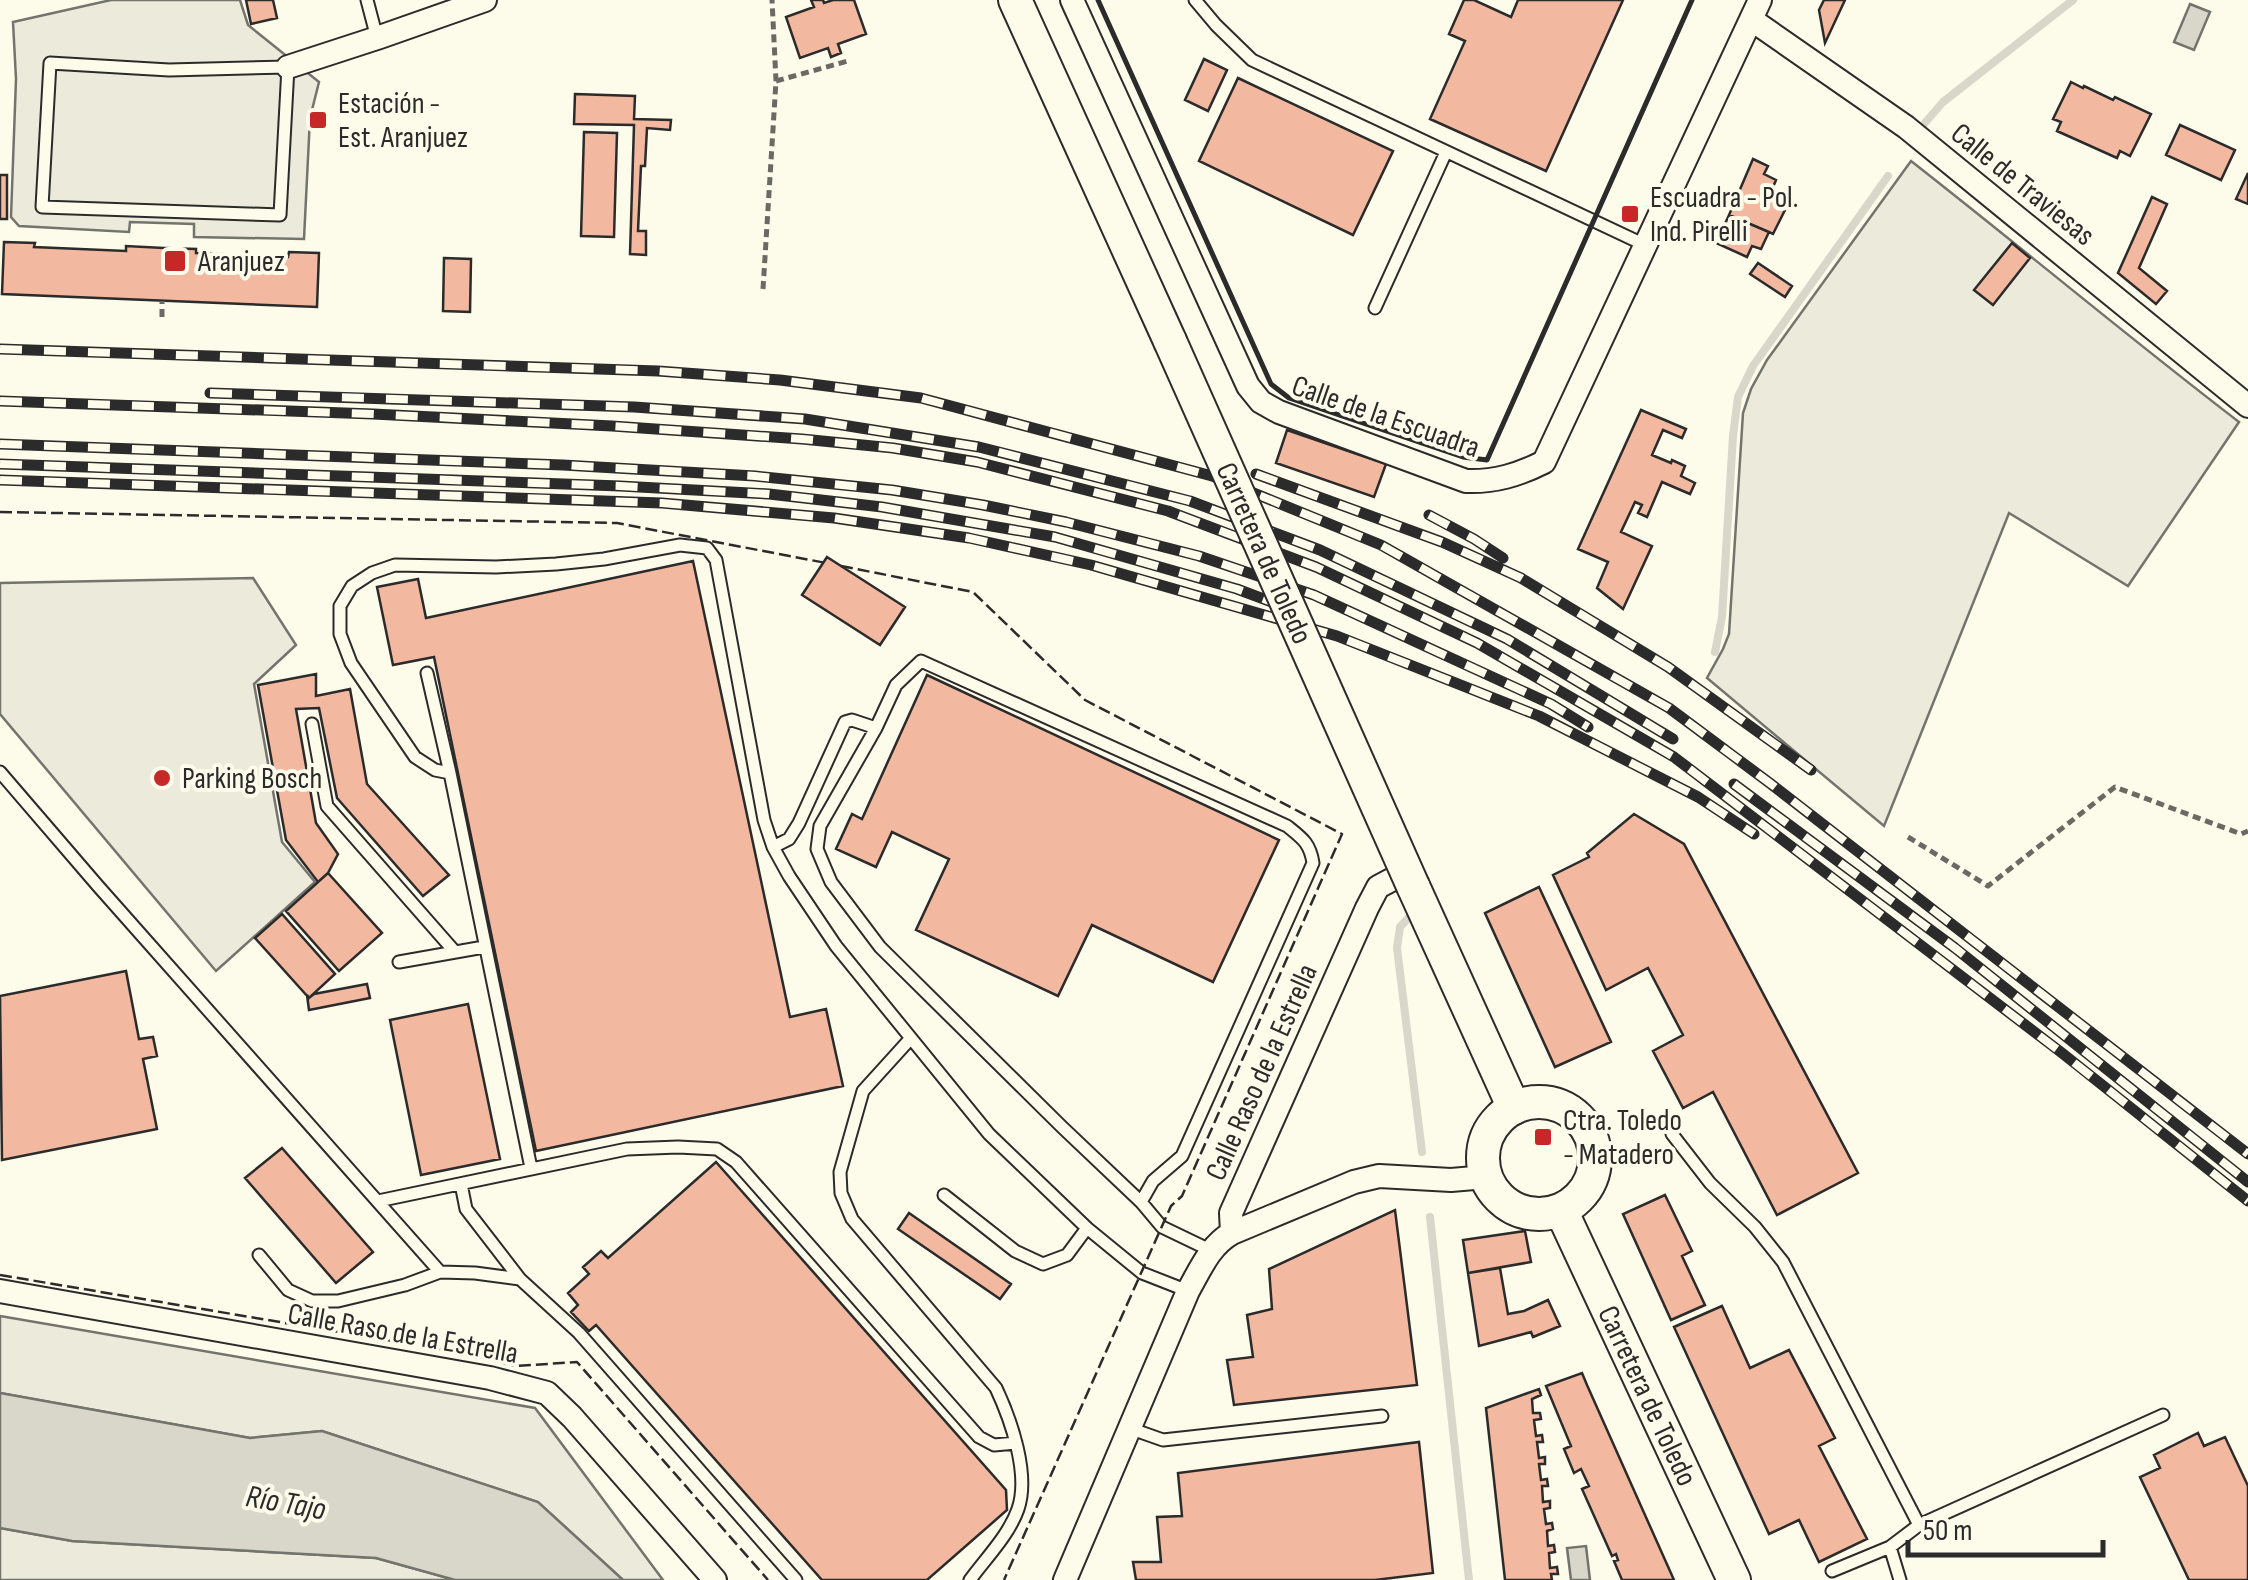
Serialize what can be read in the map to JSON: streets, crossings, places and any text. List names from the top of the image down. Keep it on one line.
{"streets":{"street":["Calle de Traviesas","Calle de la Escuadra","Carretera de Toledo","Calle Raso de la Estrella"]},"crossings":[["Calle de Traviesas","Calle de la Escuadra"],["Carretera de Toledo","Calle Raso de la Estrella"]],"water":["Río Tajo"],"places":{"transit":["Estación - Est. Aranjuez","Escuadra - Pol. Ind. Pirelli","Aranjuez","Ctra. Toledo - Matadero"],"other":["Parking Bosch"]},"scale_bar":"50 m"}
